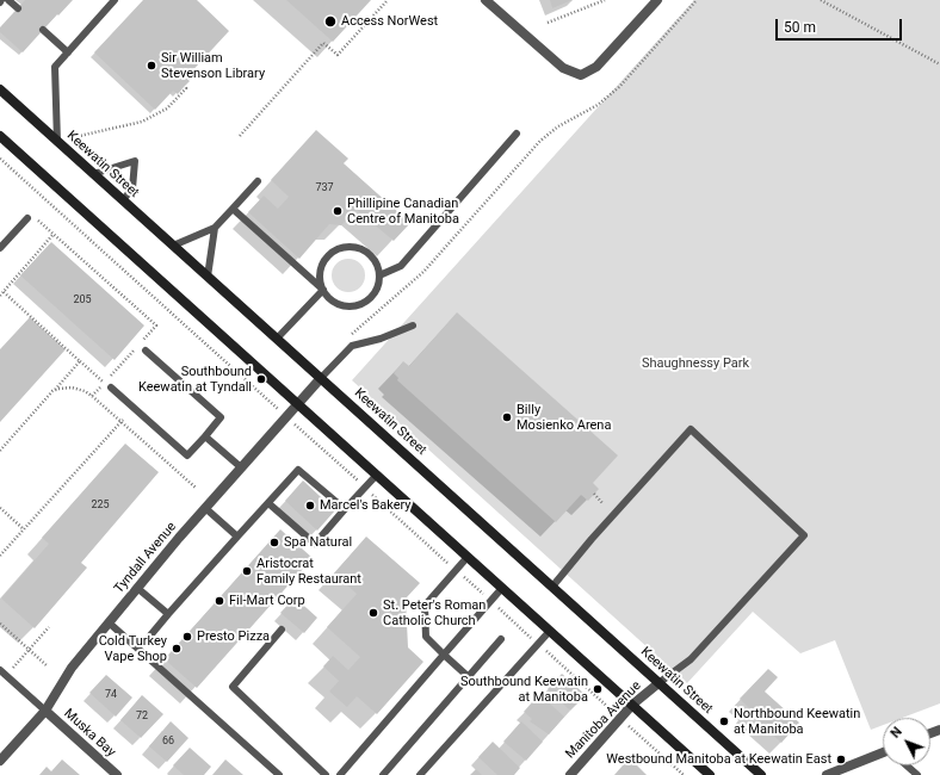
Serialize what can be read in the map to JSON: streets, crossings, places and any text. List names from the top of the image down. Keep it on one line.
{"streets":{"main road":["Keewatin Street"],"street":["Tyndall Avenue","Manitoba Avenue","Muska Bay"]},"crossings":[["Keewatin Street","Tyndall Avenue"],["Keewatin Street","Manitoba Avenue"],["Tyndall Avenue","Muska Bay"]],"parks":["Shaughnessy Park"],"places":["Access NorWest","Sir William Stevenson Library","Phillipine Canadian Centre of Manitoba","Southbound Keewatin at Tyndall","Billy Mosienko Arena","Marcel's Bakery","Spa Natural","Aristocrat Family Restaurant","Fil-Mart Corp","St. Peter's Roman Catholic Church","Presto Pizza","Cold Turkey Vape Shop","Southbound Keewatin at Manitoba","Northbound Keewatin at Manitoba","Westbound Manitoba at Keewatin East"],"house_numbers":["737","205","225","74","72","66"],"scale_bar":"50 m","north":"top left"}
